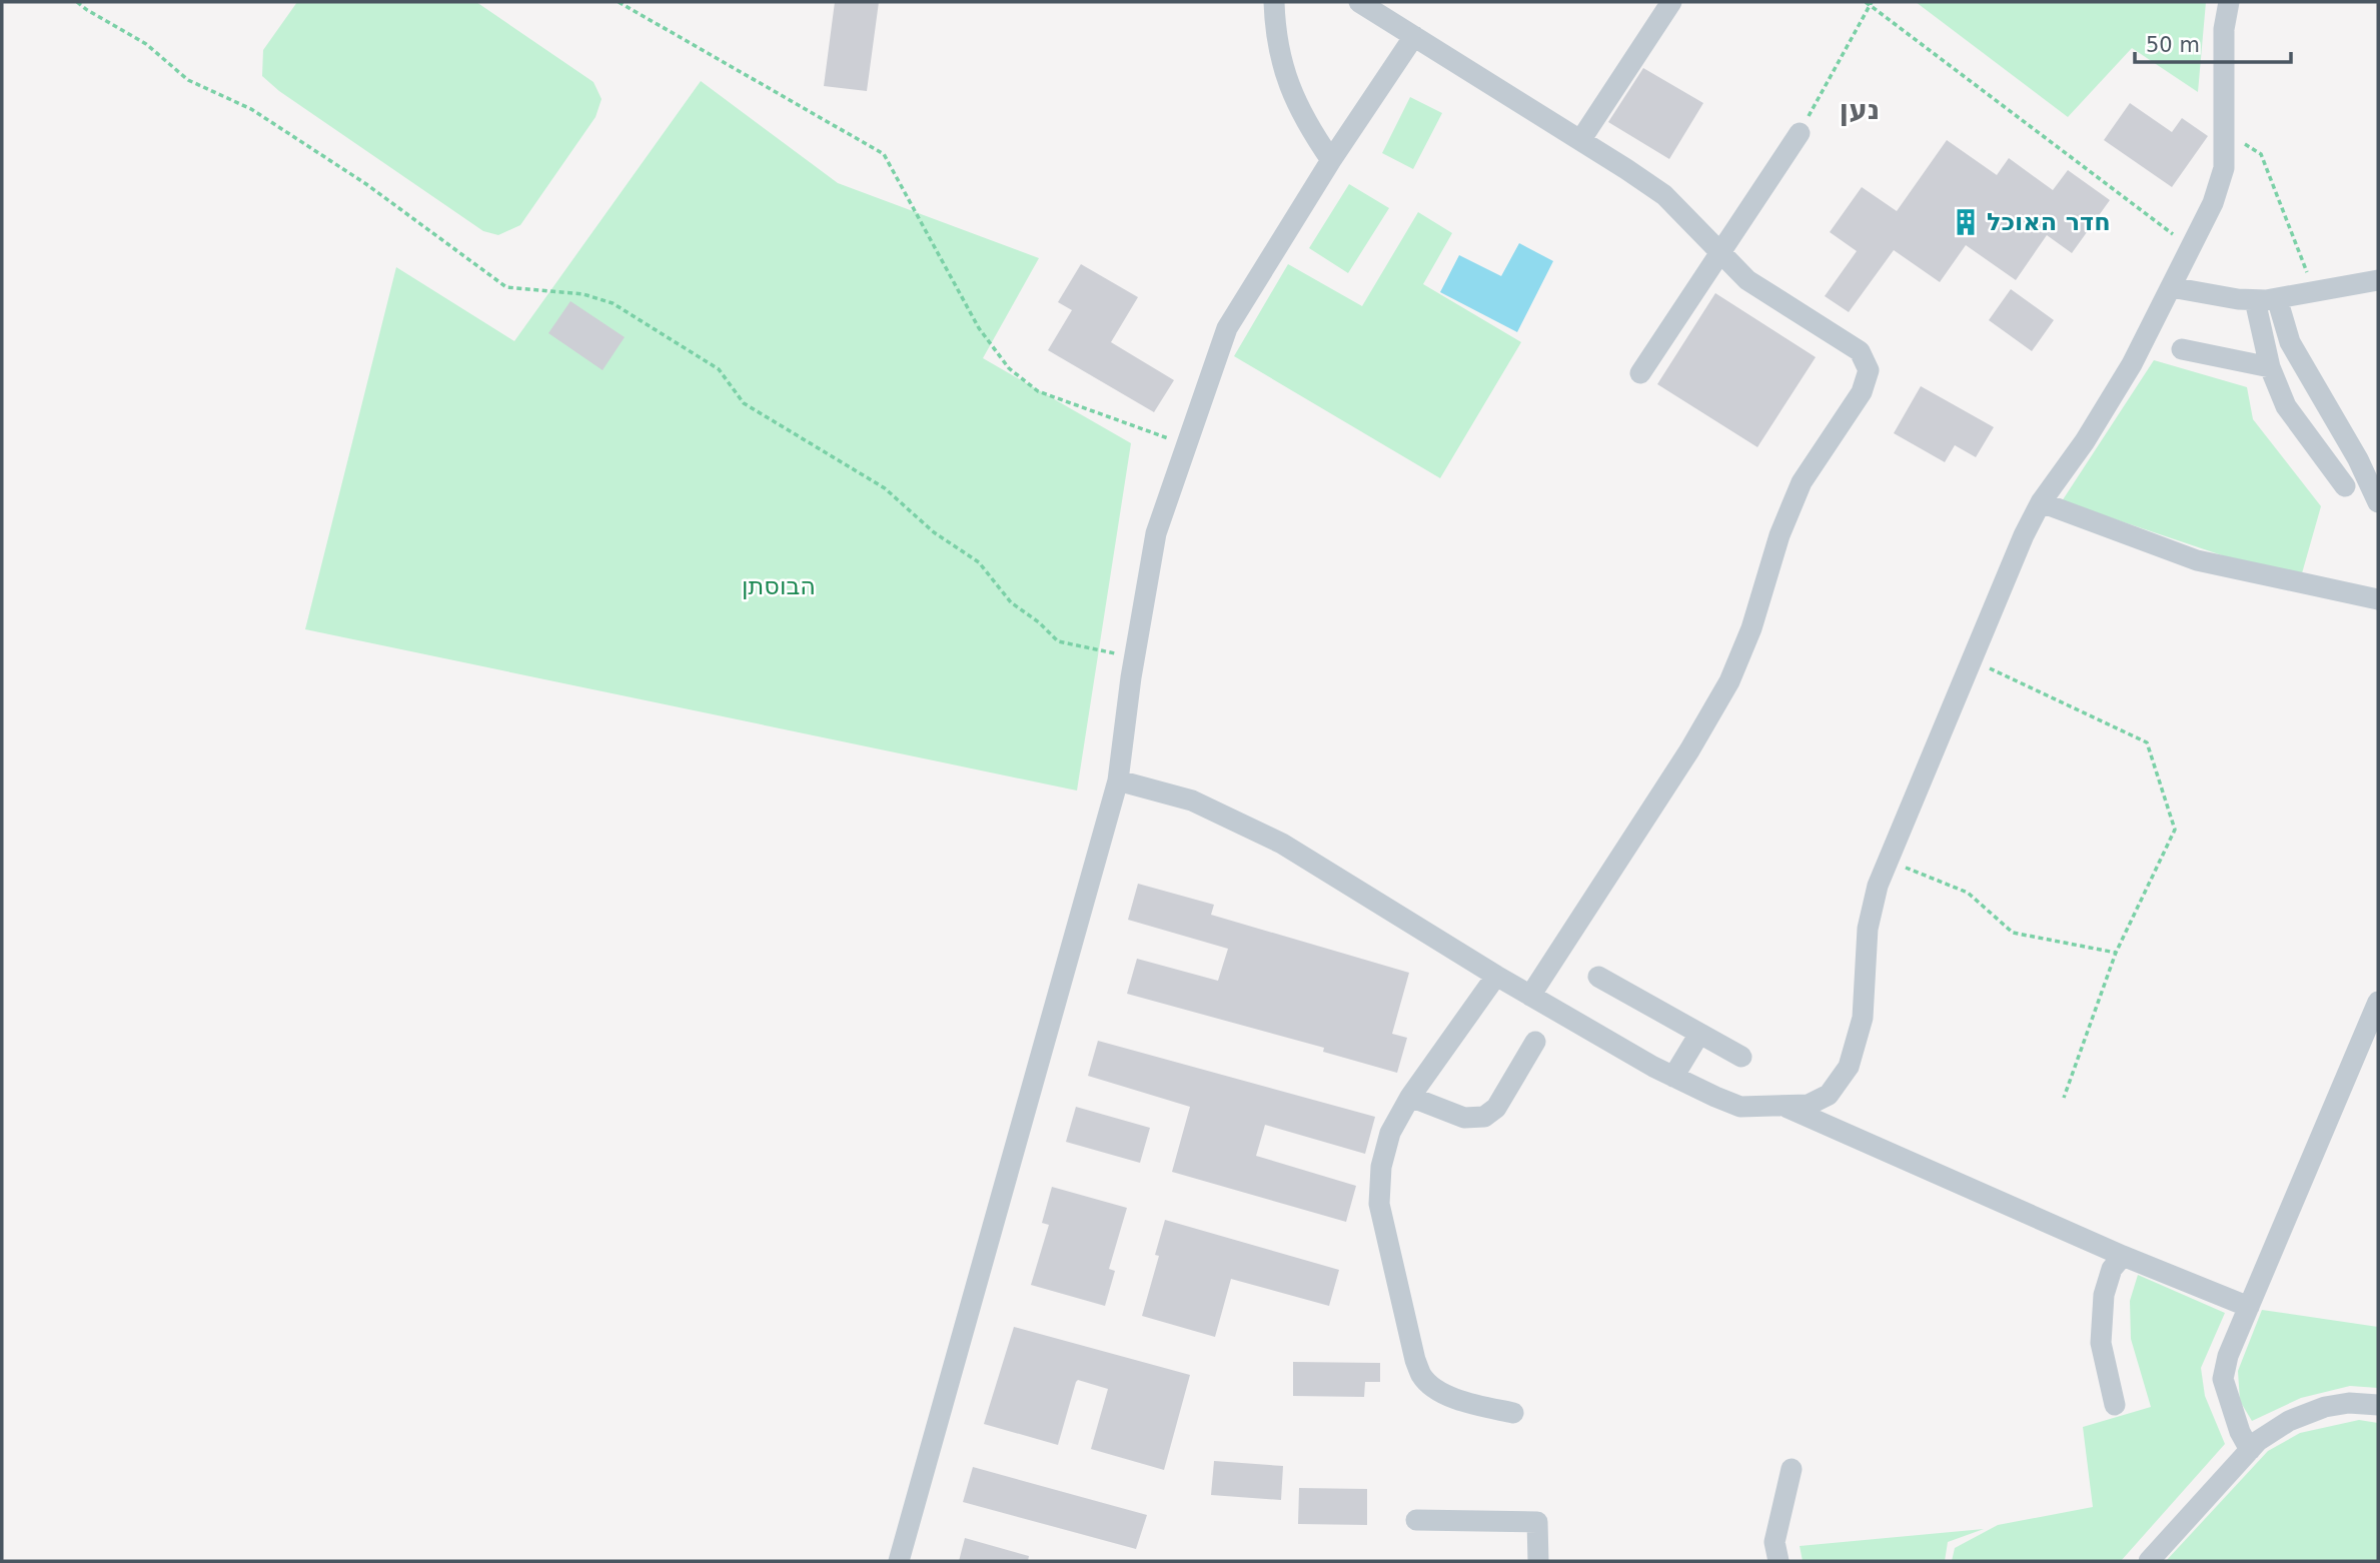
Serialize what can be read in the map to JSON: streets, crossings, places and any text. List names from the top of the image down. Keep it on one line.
{"districts":["נען"],"parks":["הבוסתן"],"places":{"building":["חדר האוכל"]},"scale_bar":"50 m"}
